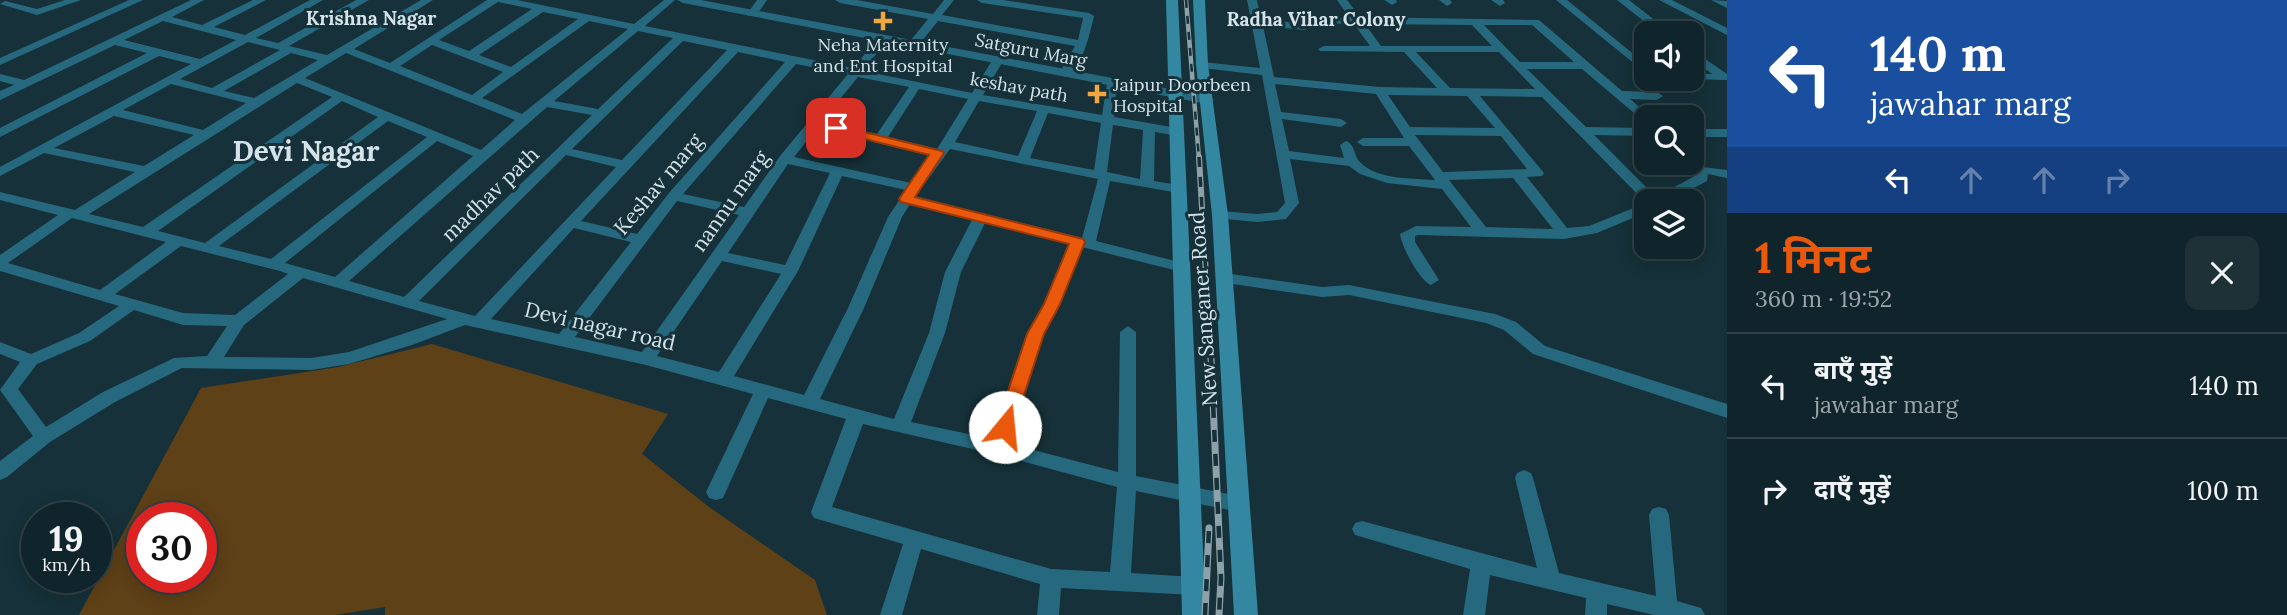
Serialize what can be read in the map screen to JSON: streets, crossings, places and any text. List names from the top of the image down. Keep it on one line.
{"streets":{"main road":["New Sanganer Road"],"street":["Satguru Marg","keshav path","Keshav marg","madhav path","nannu marg","Devi nagar road"]},"crossings":[["Satguru Marg","nannu marg"],["Satguru Marg","New Sanganer Road"],["keshav path","Keshav marg"],["keshav path","madhav path"],["keshav path","nannu marg"],["keshav path","New Sanganer Road"],["Keshav marg","Devi nagar road"],["madhav path","Devi nagar road"],["nannu marg","Devi nagar road"],["New Sanganer Road","Devi nagar road"]],"districts":["Krishna Nagar","Radha Vihar Colony","Devi Nagar"],"places":{"health":["Neha Maternity and Ent Hospital","Jaipur Doorbeen Hospital"]},"page":{"turn":["140 m","jawahar marg"],"heading":["1 मिनट","360 m · 19:52"],"list":[{"name":"बाएँ मुड़ें","note":"jawahar marg","value":"140 m"},{"name":"दाएँ मुड़ें","value":"100 m"}],"speed":"19 km/h","limit":"30"}}
